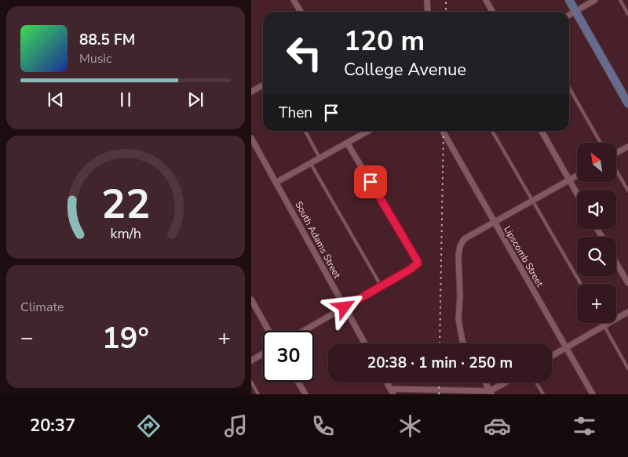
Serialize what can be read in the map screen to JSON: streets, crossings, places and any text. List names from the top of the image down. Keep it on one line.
{"streets":{"street":["South Adams Street","Lipscomb Street"]},"north":"top left","page":{"turn":["120 m","College Avenue"],"song":["88.5 FM","Music"],"then":"Then","map_buttons":"+","tile":"Climate","heat":["−","19°","+"],"limit":"30","trip":"20:38 · 1 min · 250 m","tabs":"20:37","gauge":["22","km/h"]}}
